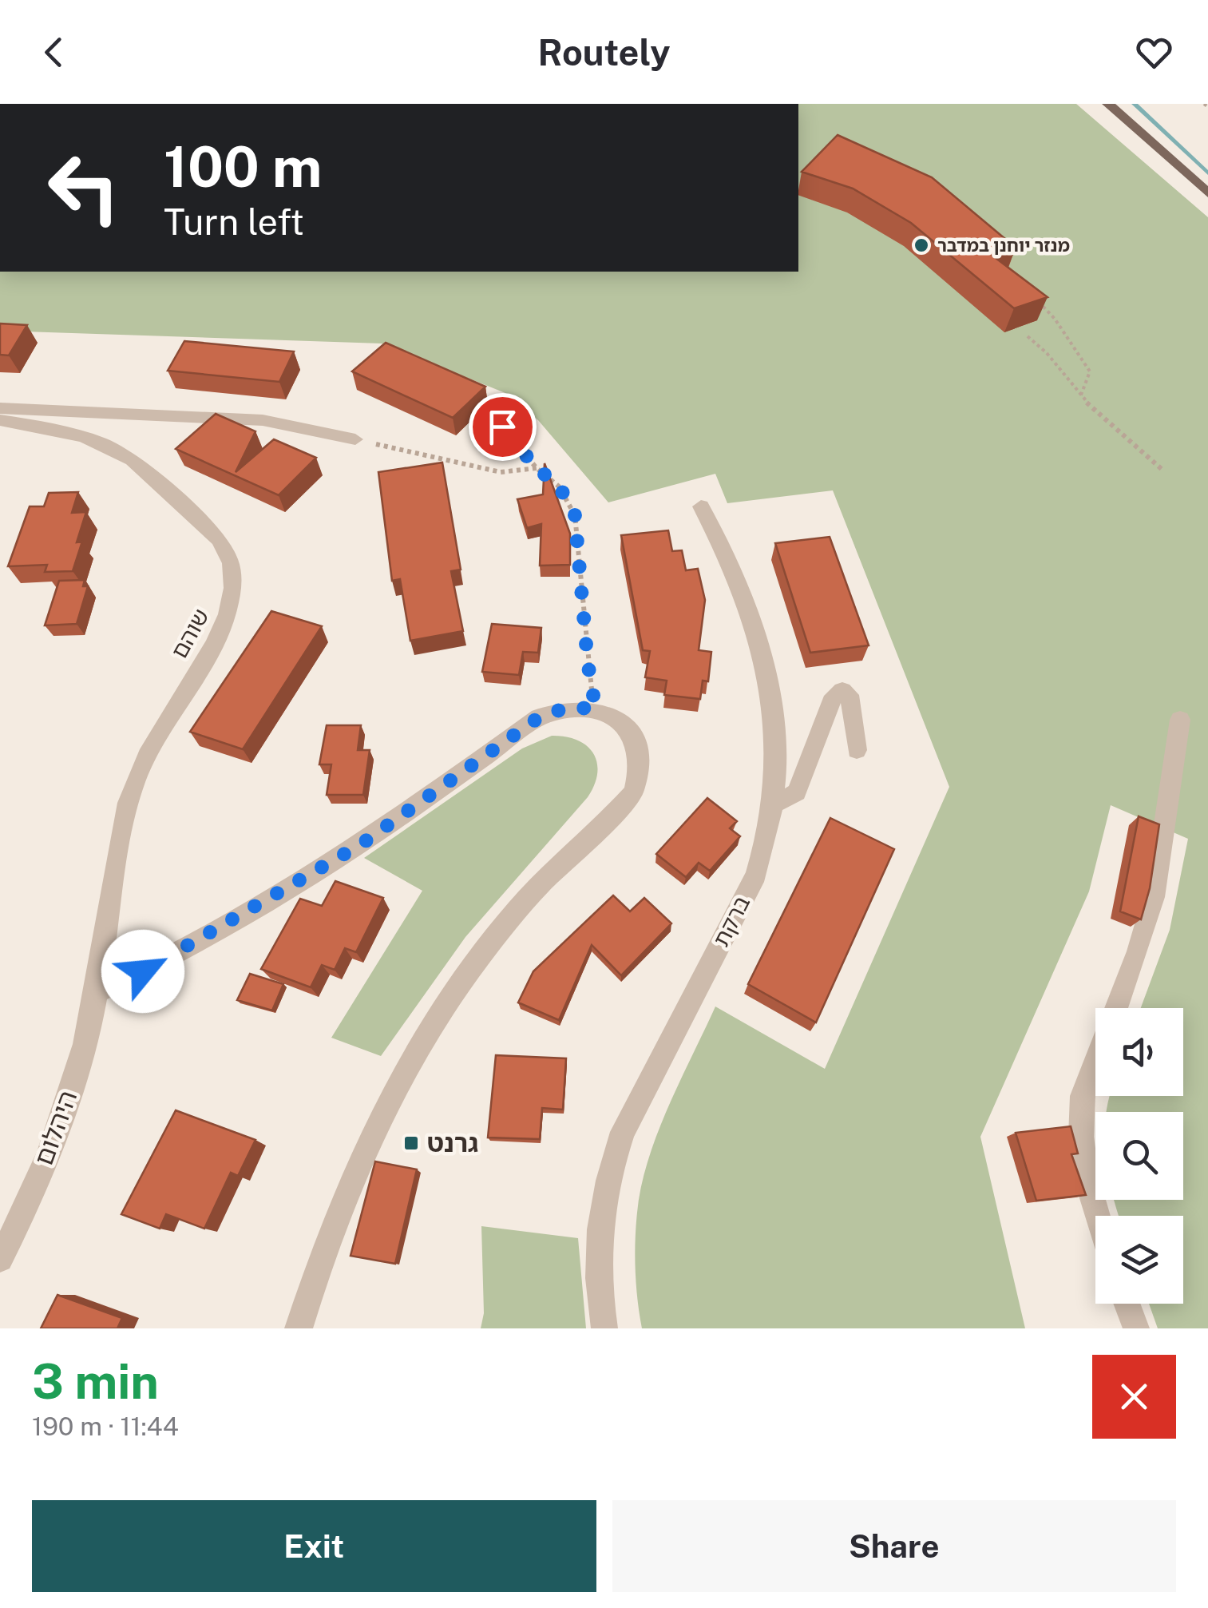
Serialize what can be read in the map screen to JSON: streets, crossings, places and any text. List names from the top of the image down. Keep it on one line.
{"streets":{"street":["שוהם","ברקת","היהלום"]},"crossings":[["שוהם","היהלום"]],"places":{"other":["מנזר יוחנן במדבר"],"transit":["גרנט"]},"page":{"header":"Routely","turn":["100 m","Turn left"],"heading":["3 min","190 m · 11:44"],"buttons":["Exit","Share"]}}
